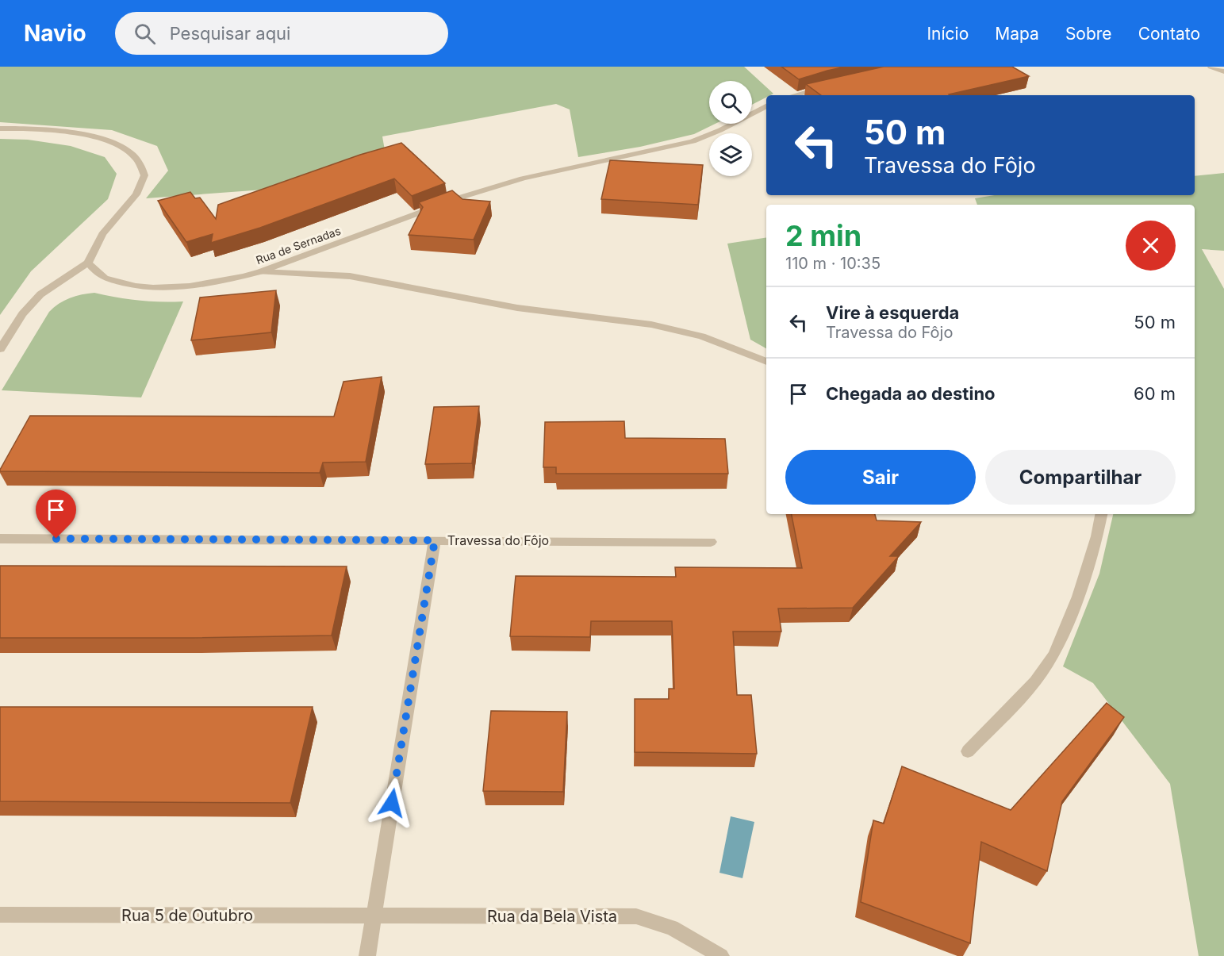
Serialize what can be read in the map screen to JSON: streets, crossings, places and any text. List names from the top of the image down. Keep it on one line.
{"streets":{"street":["Rua de Sernadas","Travessa do Fôjo","Rua 5 de Outubro","Rua da Bela Vista"]},"crossings":[["Rua 5 de Outubro","Rua da Bela Vista"]],"page":{"header":"Navio","search":"Pesquisar aqui","nav":["Início","Mapa","Sobre","Contato"],"turn":["50 m","Travessa do Fôjo"],"heading":["2 min","110 m · 10:35"],"list":[{"name":"Vire à esquerda","note":"Travessa do Fôjo","value":"50 m"},{"name":"Chegada ao destino","value":"60 m"}],"buttons":["Sair","Compartilhar"]}}
